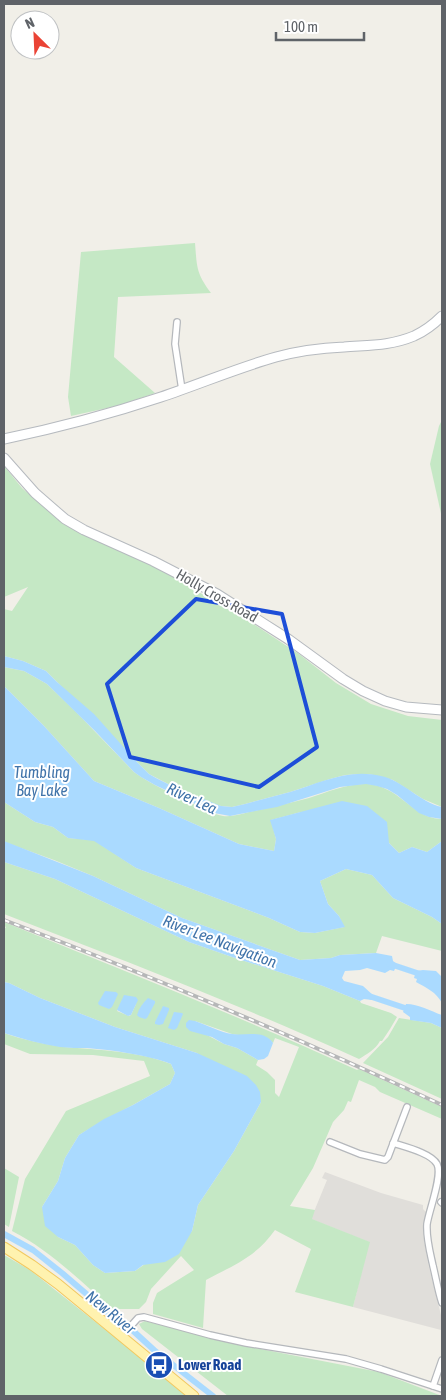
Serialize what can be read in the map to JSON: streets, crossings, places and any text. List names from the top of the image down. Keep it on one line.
{"streets":{"street":["Holly Cross Road"]},"water":["Tumbling Bay Lake","River Lea","River Lee Navigation","New River"],"places":{"bus stop":["Lower Road"]},"scale_bar":"100 m","north":"top left"}
